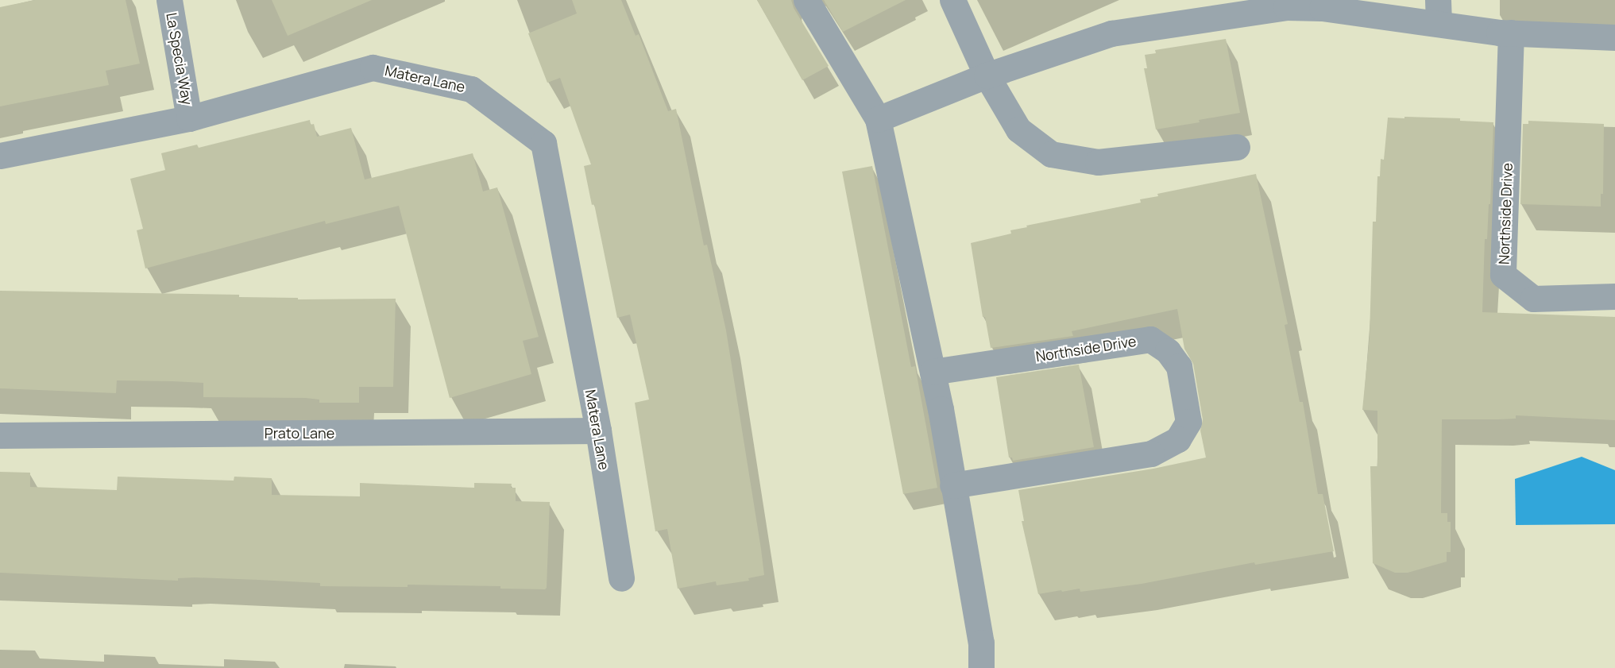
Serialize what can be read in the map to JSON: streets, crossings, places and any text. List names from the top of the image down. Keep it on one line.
{"streets":{"street":["La Specia Way","Matera Lane","Northside Drive","Prato Lane"]},"crossings":[["La Specia Way","Matera Lane"],["Matera Lane","Prato Lane"]]}
